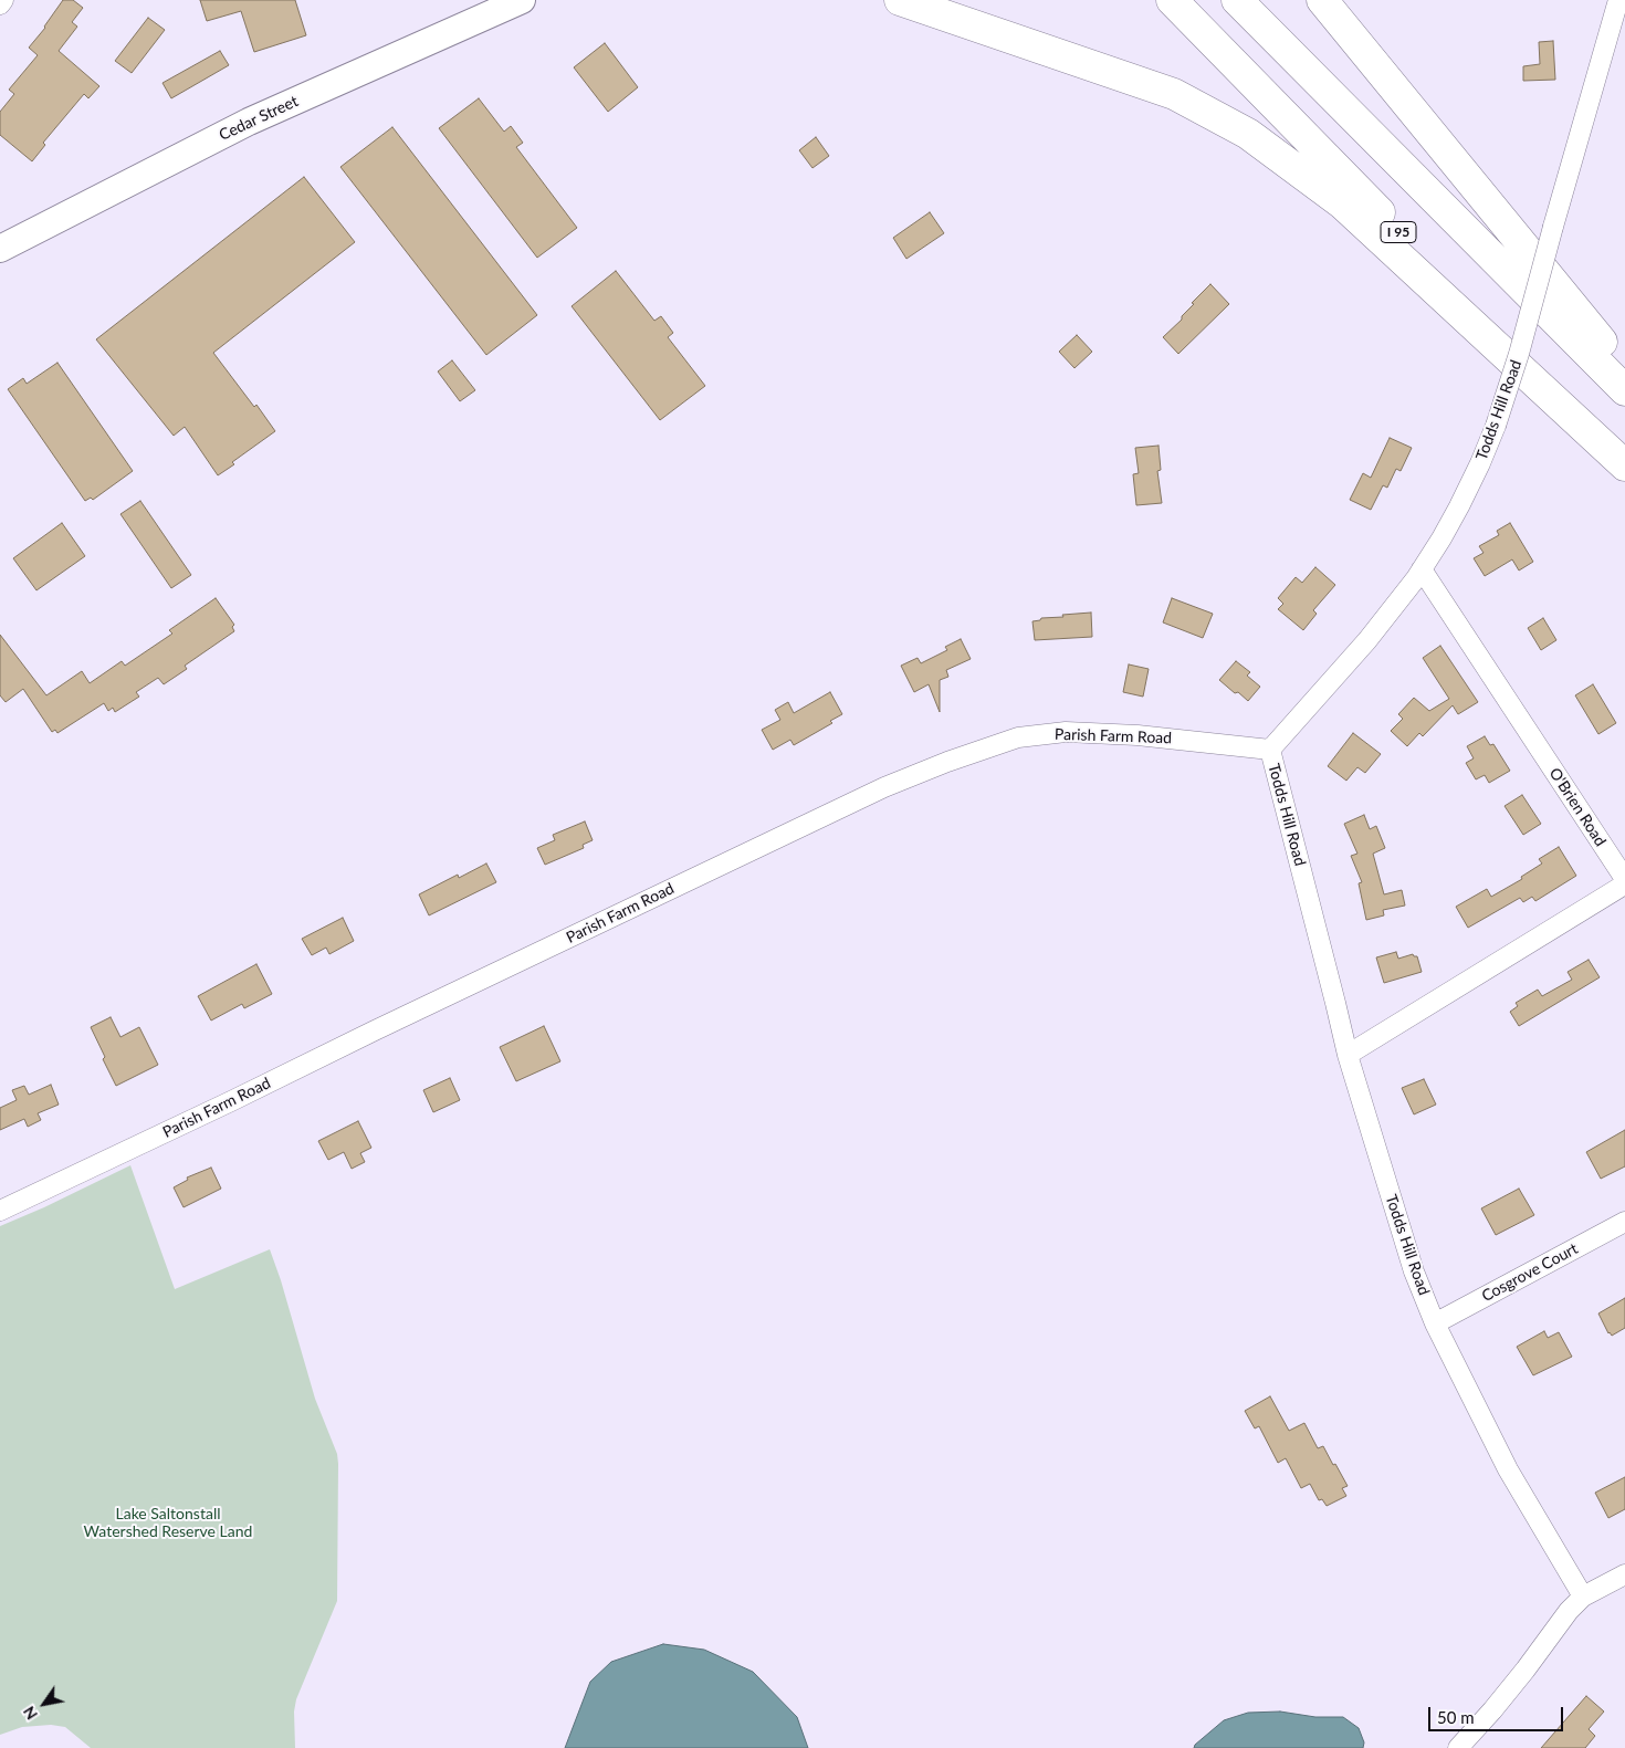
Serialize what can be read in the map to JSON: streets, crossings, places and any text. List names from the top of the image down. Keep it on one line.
{"streets":{"highway":["I 95"],"main road":["Cedar Street"],"street":["Todds Hill Road","Parish Farm Road","O'Brien Road","Cosgrove Court"]},"crossings":[["Todds Hill Road","Parish Farm Road"],["Todds Hill Road","O'Brien Road"],["Todds Hill Road","Cosgrove Court"]],"parks":["Lake Saltonstall Watershed Reserve Land"],"scale_bar":"50 m","north":"bottom left"}
